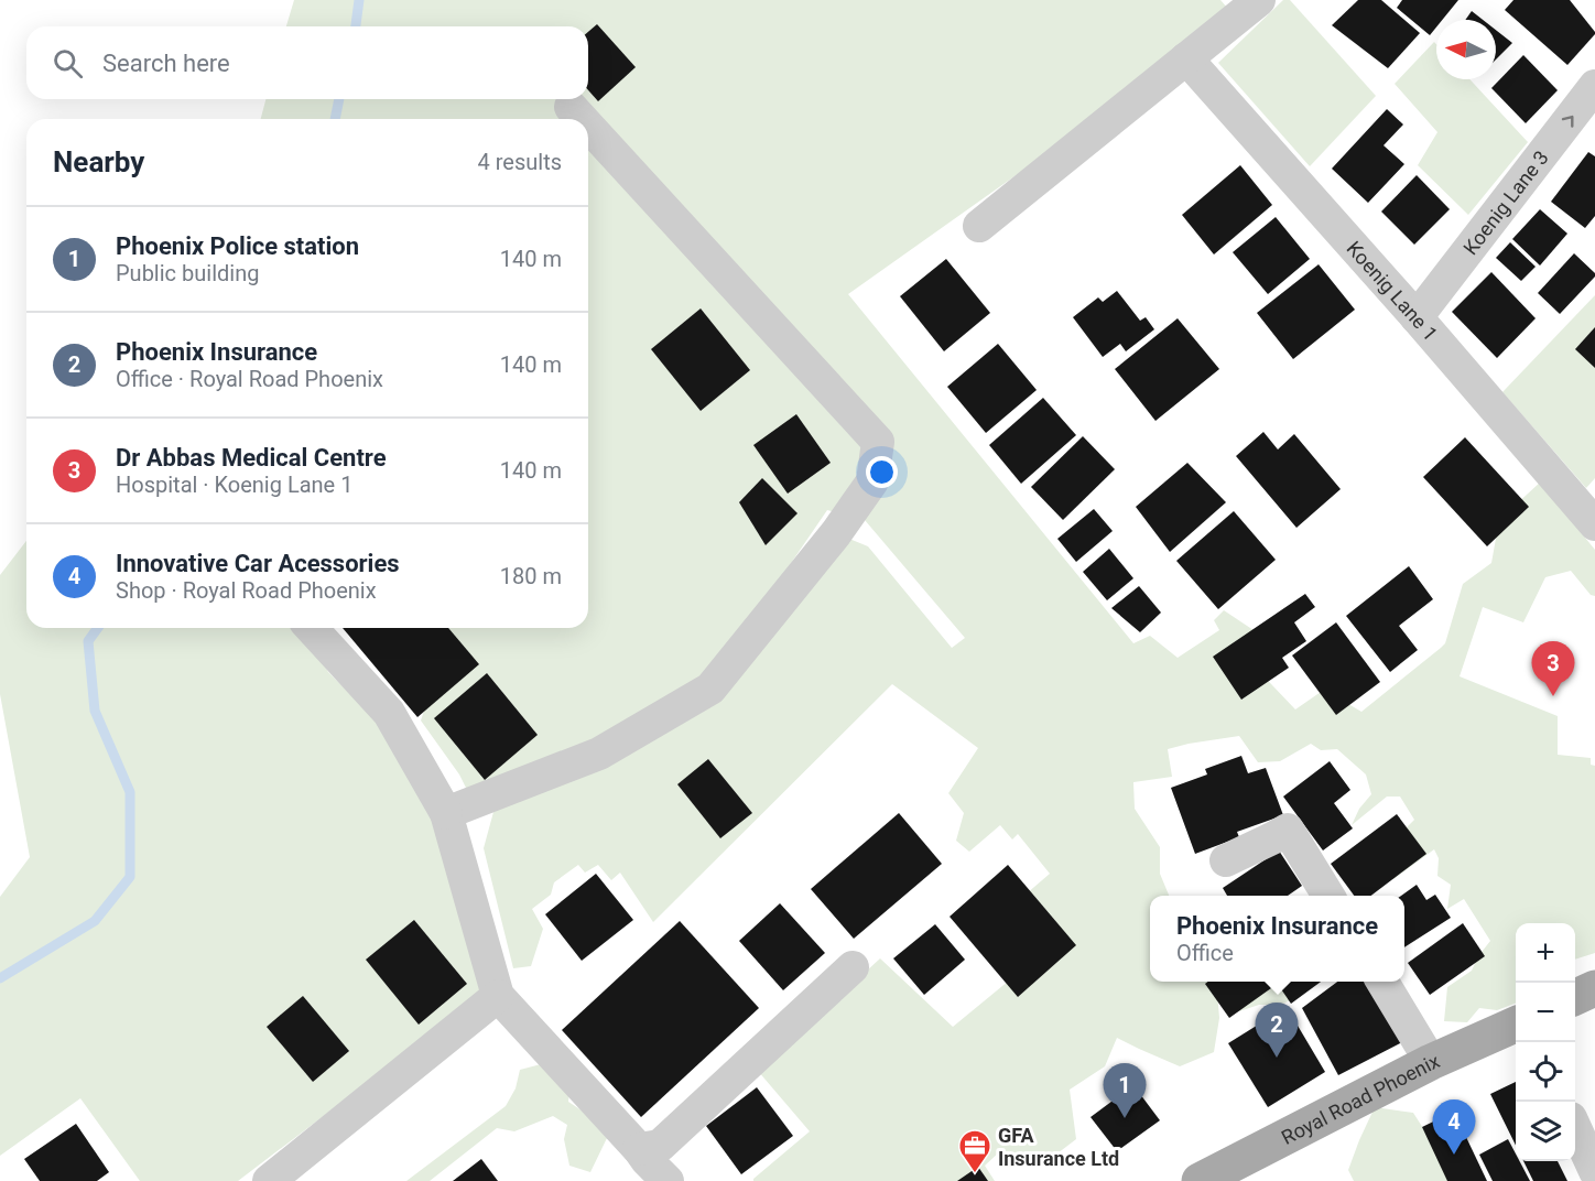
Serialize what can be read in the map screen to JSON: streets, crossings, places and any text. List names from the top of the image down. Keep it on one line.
{"streets":{"main road":["Royal Road Phoenix"],"street":["Koenig Lane 3","Koenig Lane 1"]},"crossings":[["Koenig Lane 3","Koenig Lane 1"]],"one_way":["Koenig Lane 3"],"places":{"office":["GFA Insurance Ltd"]},"north":"left","page":{"search":"Search here","heading":["Nearby","4 results"],"list":[{"mark":"1","name":"Phoenix Police station","note":"Public building","value":"140 m"},{"mark":"2","name":"Phoenix Insurance","note":"Office · Royal Road Phoenix","value":"140 m"},{"mark":"3","name":"Dr Abbas Medical Centre","note":"Hospital · Koenig Lane 1","value":"140 m"},{"mark":"4","name":"Innovative Car Acessories","note":"Shop · Royal Road Phoenix","value":"180 m"}],"pins":["3","2","1","4"],"popup":["Phoenix Insurance","Office"],"map_buttons":["+","−"]}}
